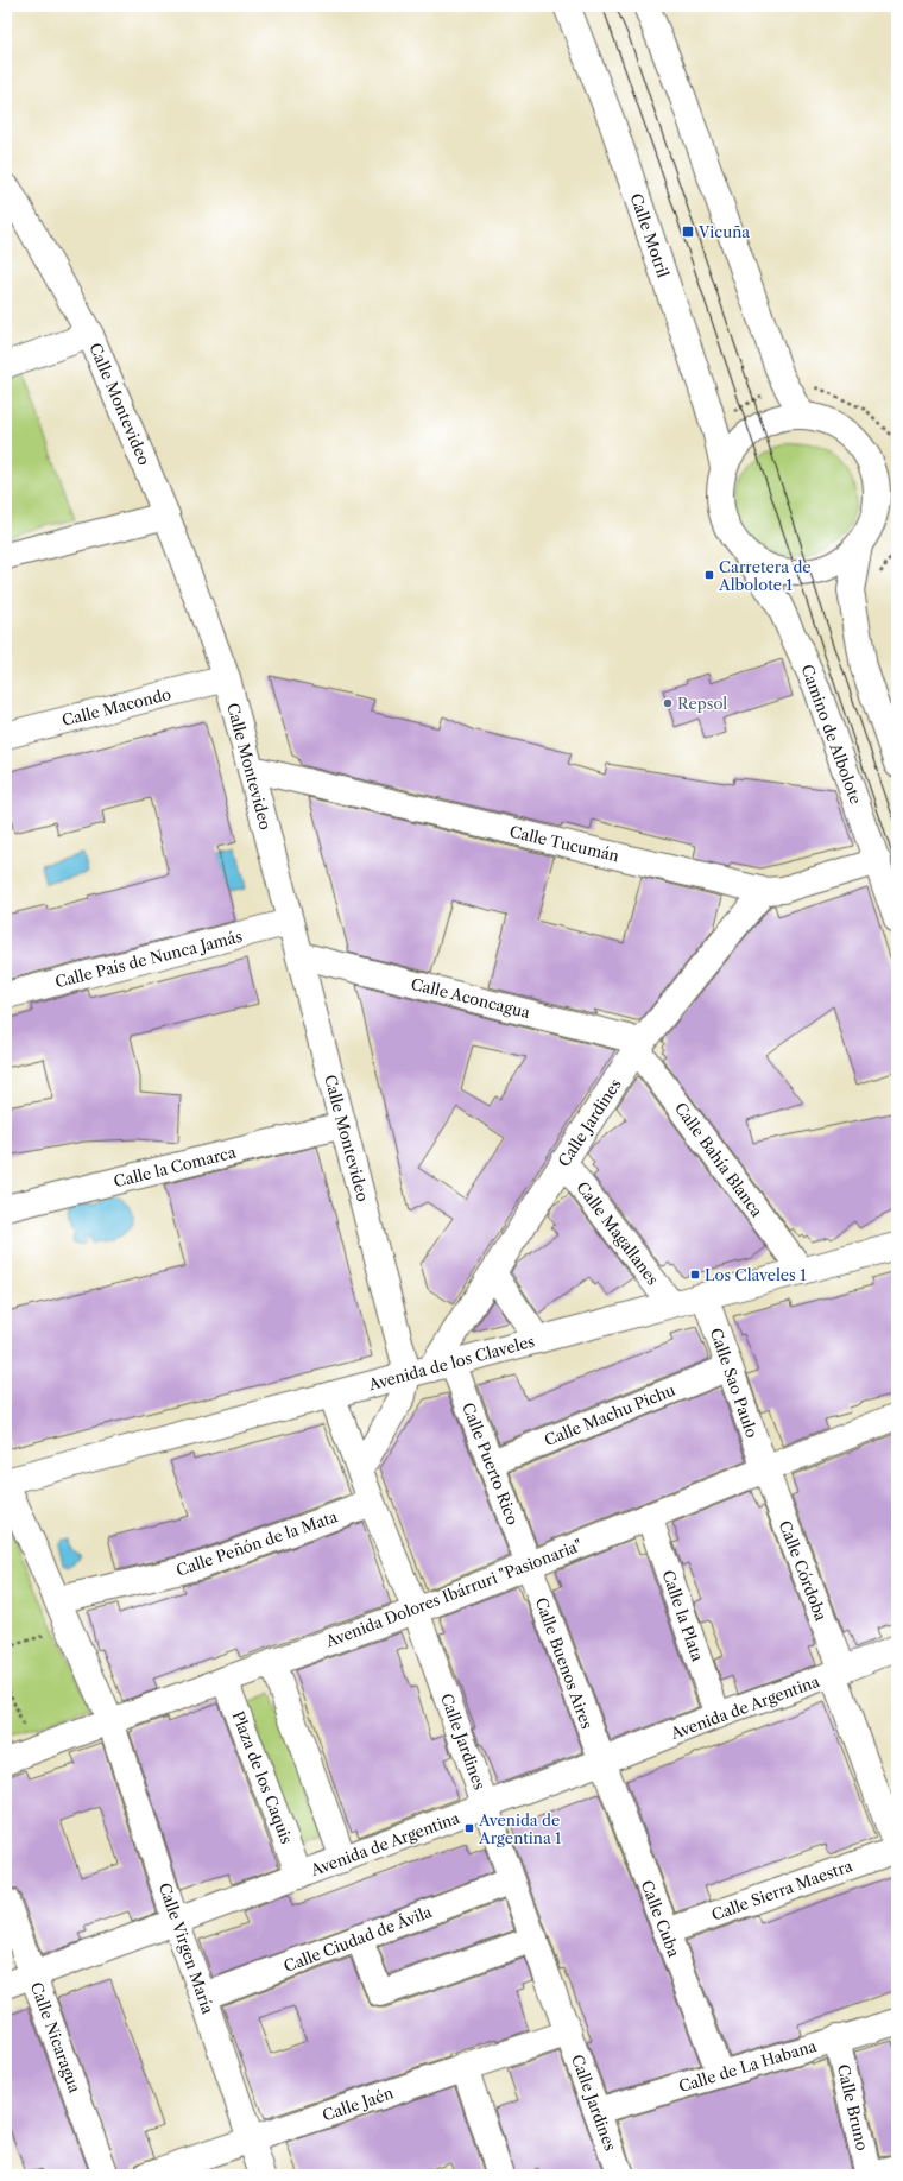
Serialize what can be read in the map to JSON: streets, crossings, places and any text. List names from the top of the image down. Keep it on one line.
{"streets":{"street":["Calle Motril","Calle Montevideo","Calle Macondo","Camino de Albolote","Calle Tucumán","Calle País de Nunca Jamás","Calle Aconcagua","Calle Jardines","Calle Bahía Blanca","Calle la Comarca","Calle Magallanes","Avenida de los Claveles","Calle Sao Paulo","Calle Machu Pichu","Calle Puerto Rico","Calle Peñón de la Mata","Calle Córdoba","Avenida Dolores Ibárruri \"Pasionaria\"","Calle la Plata","Calle Buenos Aires","Avenida de Argentina","Plaza de los Caquis","Calle Sierra Maestra","Calle Cuba","Calle Ciudad de Ávila","Calle Virgen María","Calle Nicaragua","Calle de La Habana","Calle Jaén","Calle Bruno"]},"crossings":[["Calle Motril","Camino de Albolote"],["Calle Montevideo","Calle Macondo"],["Calle Montevideo","Calle Tucumán"],["Calle Montevideo","Calle País de Nunca Jamás"],["Calle Montevideo","Calle Aconcagua"],["Calle Montevideo","Calle Jardines"],["Calle Montevideo","Calle la Comarca"],["Calle Montevideo","Avenida de los Claveles"],["Calle Montevideo","Calle Puerto Rico"],["Camino de Albolote","Calle Tucumán"],["Calle Tucumán","Calle Jardines"],["Calle Aconcagua","Calle Jardines"],["Calle Aconcagua","Calle Bahía Blanca"],["Calle Jardines","Calle Bahía Blanca"],["Calle Jardines","Calle Magallanes"],["Calle Jardines","Avenida de los Claveles"],["Calle Jardines","Calle Puerto Rico"],["Calle Jardines","Calle Peñón de la Mata"],["Calle Jardines","Avenida Dolores Ibárruri \"Pasionaria\""],["Calle Jardines","Avenida de Argentina"],["Calle Jardines","Calle Ciudad de Ávila"],["Calle Jardines","Calle de La Habana"],["Calle Jardines","Calle Jaén"],["Calle Bahía Blanca","Avenida de los Claveles"],["Calle Magallanes","Avenida de los Claveles"],["Avenida de los Claveles","Calle Sao Paulo"],["Avenida de los Claveles","Calle Puerto Rico"],["Avenida de los Claveles","Calle Virgen María"],["Calle Sao Paulo","Calle Machu Pichu"],["Calle Sao Paulo","Calle Córdoba"],["Calle Sao Paulo","Avenida Dolores Ibárruri \"Pasionaria\""],["Calle Machu Pichu","Calle Puerto Rico"],["Calle Puerto Rico","Avenida Dolores Ibárruri \"Pasionaria\""],["Calle Puerto Rico","Calle Buenos Aires"],["Calle Peñón de la Mata","Calle Virgen María"],["Calle Córdoba","Avenida Dolores Ibárruri \"Pasionaria\""],["Calle Córdoba","Avenida de Argentina"],["Calle Córdoba","Calle Sierra Maestra"],["Avenida Dolores Ibárruri \"Pasionaria\"","Calle la Plata"],["Avenida Dolores Ibárruri \"Pasionaria\"","Calle Buenos Aires"],["Avenida Dolores Ibárruri \"Pasionaria\"","Plaza de los Caquis"],["Avenida Dolores Ibárruri \"Pasionaria\"","Calle Virgen María"],["Calle la Plata","Avenida de Argentina"],["Calle Buenos Aires","Avenida de Argentina"],["Calle Buenos Aires","Calle Cuba"],["Avenida de Argentina","Plaza de los Caquis"],["Avenida de Argentina","Calle Cuba"],["Avenida de Argentina","Calle Virgen María"],["Avenida de Argentina","Calle Nicaragua"],["Calle Sierra Maestra","Calle Cuba"],["Calle Cuba","Calle de La Habana"],["Calle Ciudad de Ávila","Calle Virgen María"],["Calle Virgen María","Calle Jaén"],["Calle de La Habana","Calle Bruno"]],"places":{"transit":["Vicuña","Carretera de Albolote 1","Los Claveles 1","Avenida de Argentina 1"],"other":["Repsol"]}}
